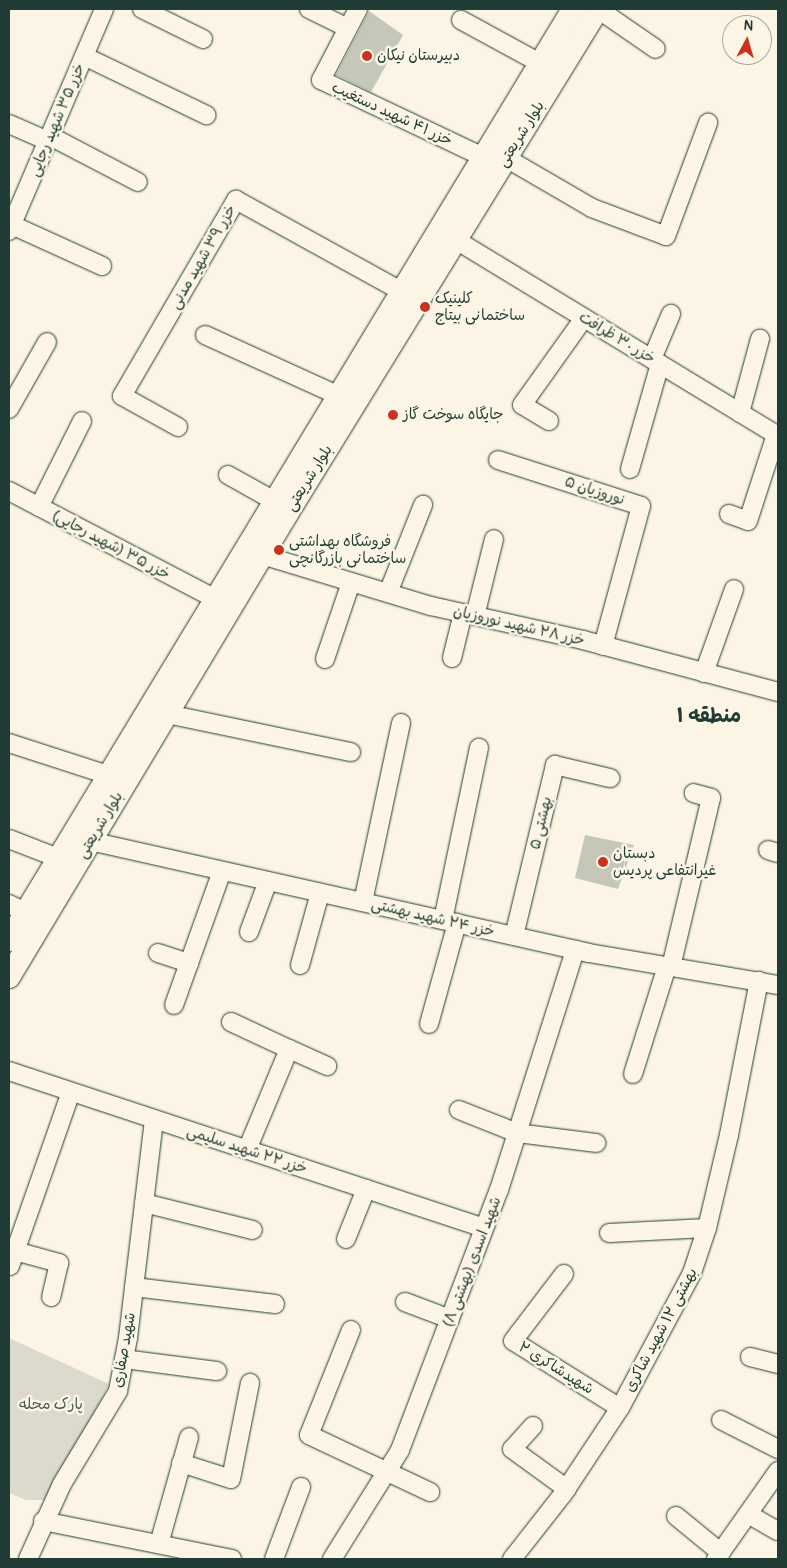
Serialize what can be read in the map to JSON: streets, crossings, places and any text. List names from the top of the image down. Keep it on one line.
{"streets":{"main road":["بلوار شریعتی"],"street":["خزر ۴۱ شهید دستغیب","خزر ۳۵ شهید رجایی","خزر ۳۹ شهید مدنی","خزر ۳۰ ظرافت","نوروزیان ۵","خزر ۳۵ (شهید رجایی)","خزر ۲۸ شهید نوروزیان","بهشتی ۵","خزر ۲۴ شهید بهشتی","خزر ۲۲ شهید سلیمی","شهید اسدی (بهشتی ۸)","بهشتی ۱۲ شهید شاکری","شهید صفاری","شهیدشاکری ۲"]},"crossings":[["خزر ۴۱ شهید دستغیب","بلوار شریعتی"],["بلوار شریعتی","خزر ۳۹ شهید مدنی"],["بلوار شریعتی","خزر ۳۰ ظرافت"],["بلوار شریعتی","خزر ۳۵ (شهید رجایی)"],["بلوار شریعتی","خزر ۲۸ شهید نوروزیان"],["بلوار شریعتی","خزر ۲۴ شهید بهشتی"],["نوروزیان ۵","خزر ۲۸ شهید نوروزیان"],["بهشتی ۵","خزر ۲۴ شهید بهشتی"],["خزر ۲۴ شهید بهشتی","شهید اسدی (بهشتی ۸)"],["خزر ۲۴ شهید بهشتی","بهشتی ۱۲ شهید شاکری"],["خزر ۲۲ شهید سلیمی","شهید اسدی (بهشتی ۸)"],["خزر ۲۲ شهید سلیمی","شهید صفاری"],["بهشتی ۱۲ شهید شاکری","شهیدشاکری ۲"]],"districts":["منطقه ۱"],"parks":["پارک محله"],"places":["دبیرستان نیکان","کلینیک ساختمانی بیتاج","جایگاه سوخت گاز","فروشگاه بهداشتی ساختمانی بازرگانچی","دبستان غیرانتفاعی پردیس"],"north":"top"}
